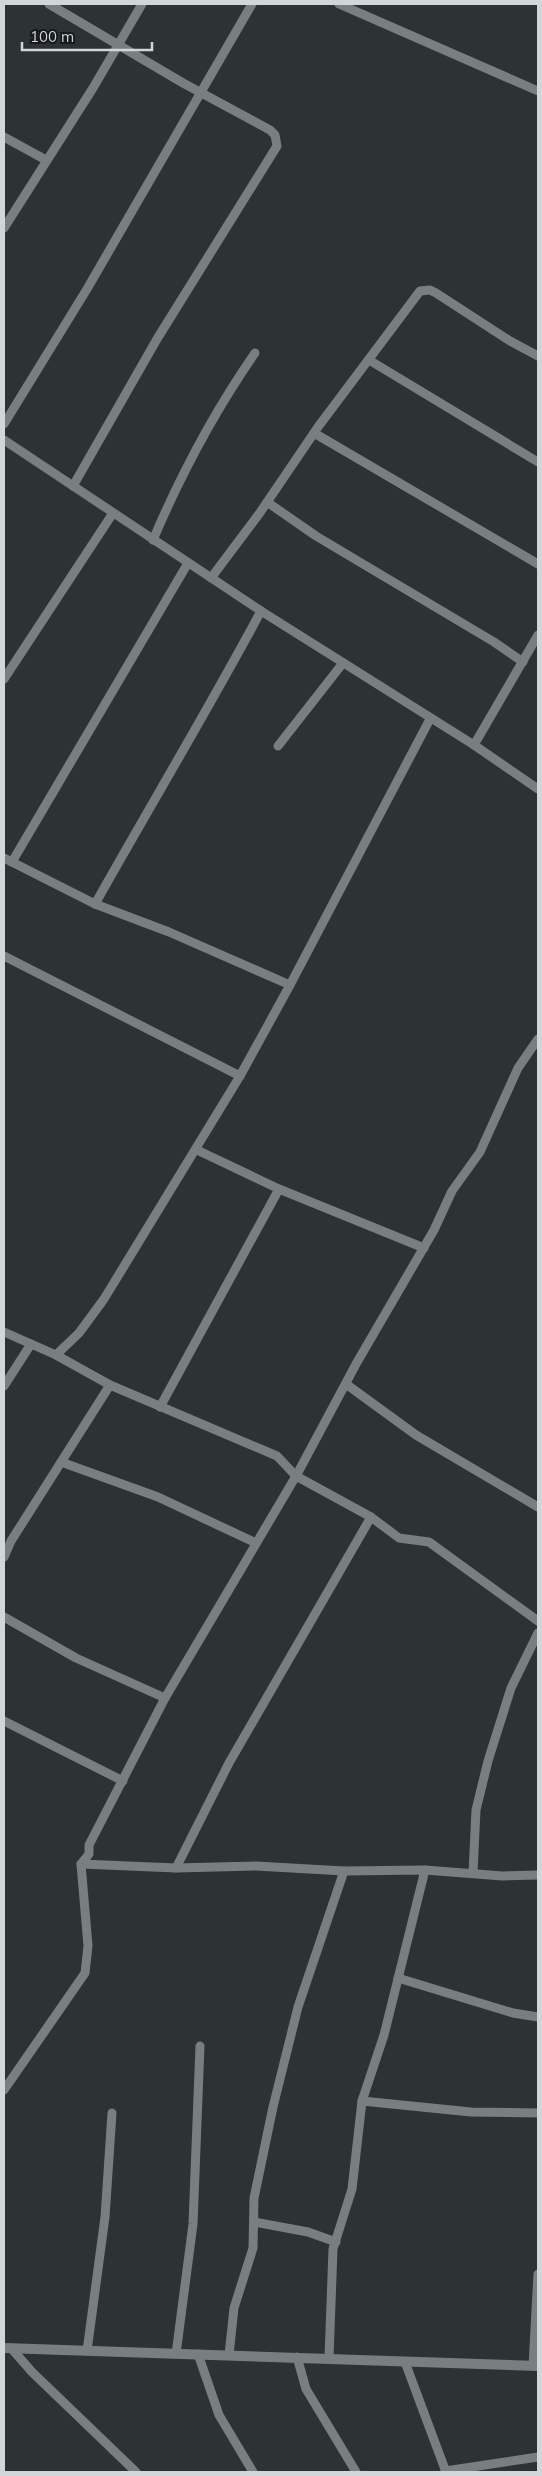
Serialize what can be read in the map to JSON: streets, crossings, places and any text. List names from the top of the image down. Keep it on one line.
{"scale_bar":"100 m"}
